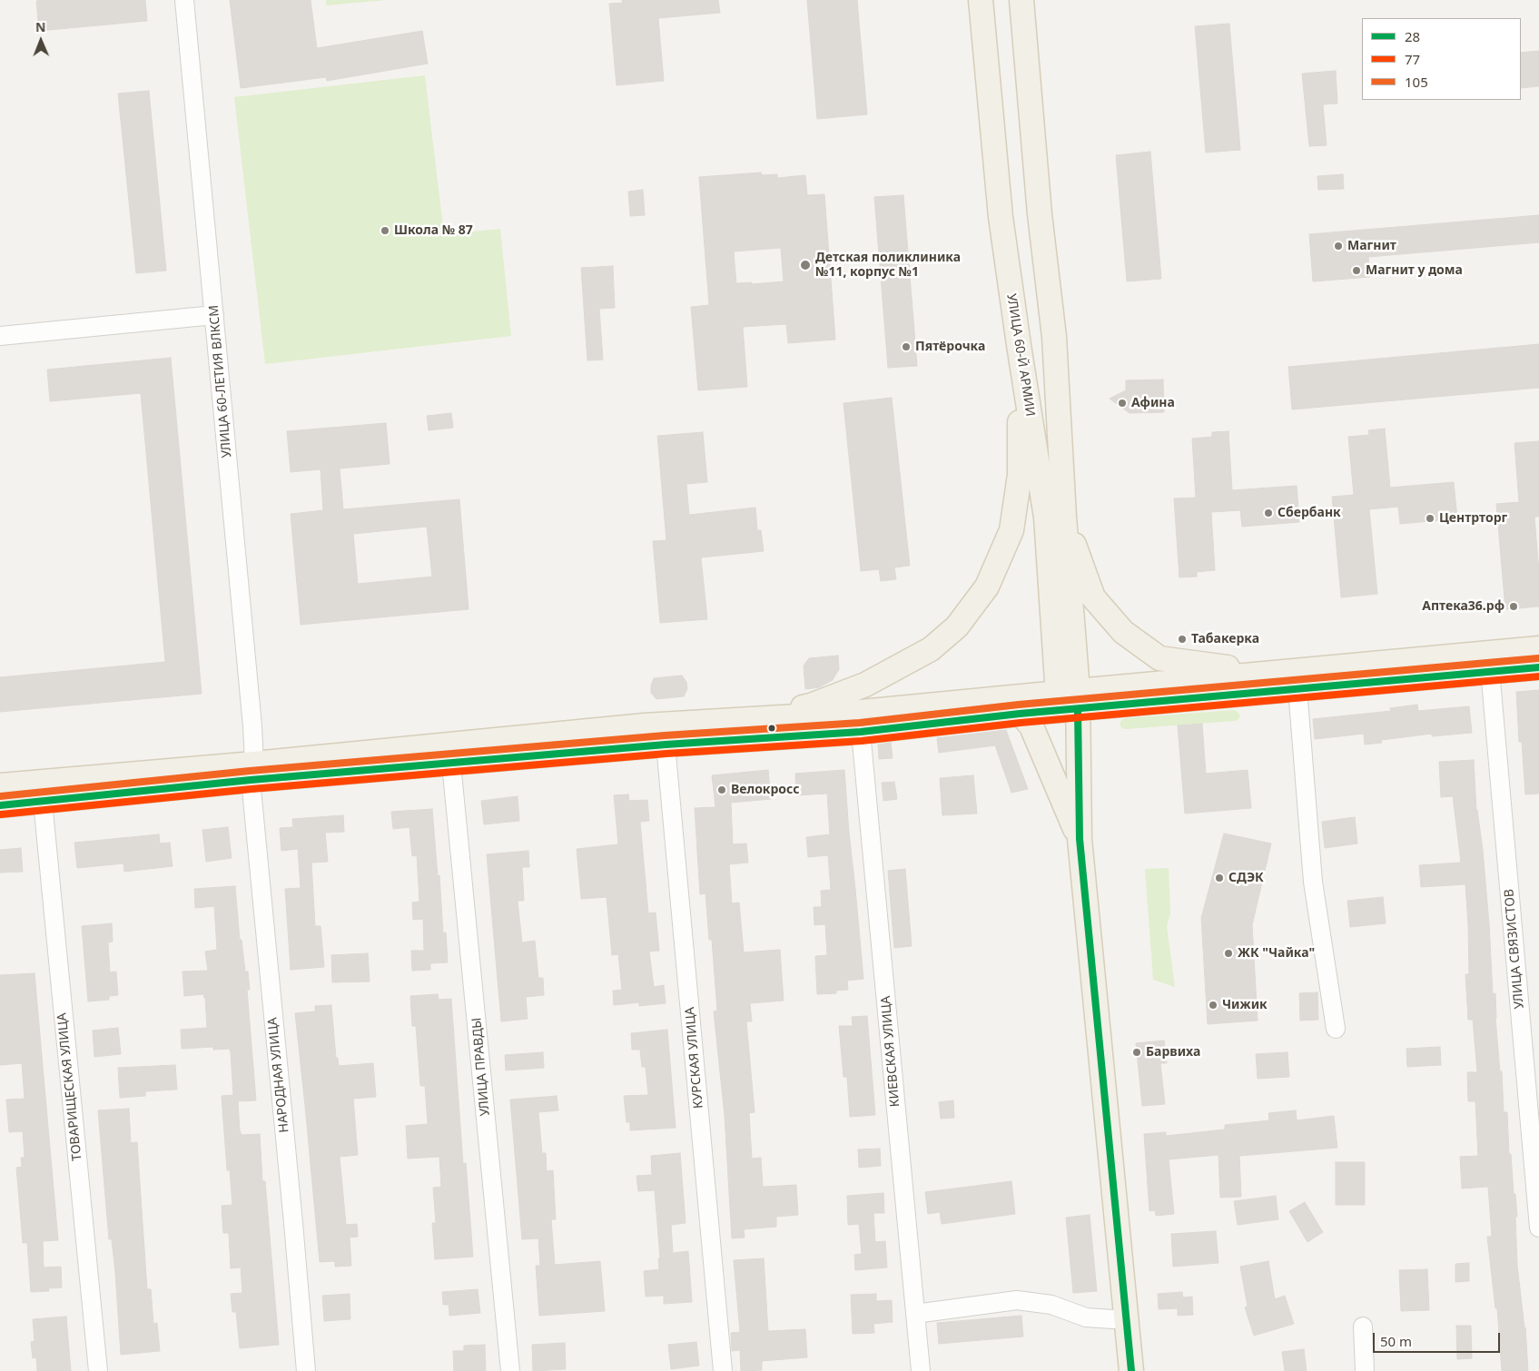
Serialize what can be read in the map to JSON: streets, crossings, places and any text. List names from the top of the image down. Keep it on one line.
{"streets":{"main road":["УЛИЦА 60-Й АРМИИ"],"street":["УЛИЦА 60-ЛЕТИЯ ВЛКСМ","УЛИЦА СВЯЗИСТОВ","КИЕВСКАЯ УЛИЦА","КУРСКАЯ УЛИЦА","УЛИЦА ПРАВДЫ","НАРОДНАЯ УЛИЦА","ТОВАРИЩЕСКАЯ УЛИЦА"]},"crossings":[["УЛИЦА 60-ЛЕТИЯ ВЛКСМ","НАРОДНАЯ УЛИЦА"]],"places":["Школа № 87","Магнит","Детская поликлиника №11, корпус №1","Магнит у дома","Пятёрочка","Афина","Сбербанк","Центрторг","Аптека36.рф","Табакерка","Велокросс","СДЭК","ЖК \"Чайка\"","Чижик","Барвиха"],"lines":["transit line 105","transit line 28","transit line 77"],"legend":["28","77","105"],"scale_bar":"50 m","north":"top"}
